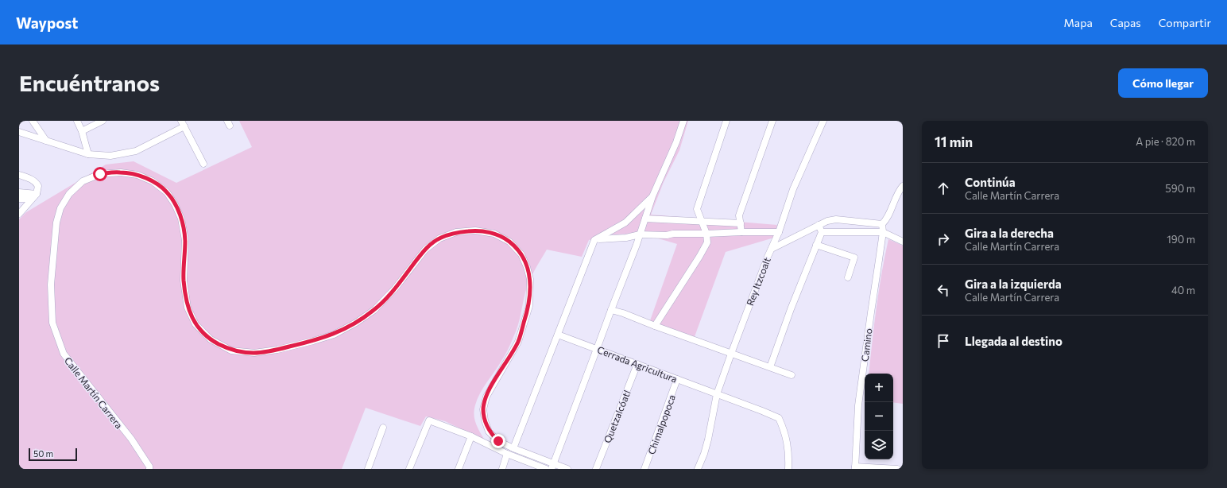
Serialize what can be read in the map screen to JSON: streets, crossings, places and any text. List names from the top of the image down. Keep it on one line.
{"streets":{"street":["Rey Itzcoalt","Camino","Cerrada Agricultura","Calle Martín Carrera","Quetzalcóatl","Chimalpopoca"]},"crossings":[["Rey Itzcoalt","Camino"],["Rey Itzcoalt","Cerrada Agricultura"],["Cerrada Agricultura","Quetzalcóatl"],["Cerrada Agricultura","Chimalpopoca"]],"scale_bar":"50 m","page":{"header":"Waypost","nav":["Mapa","Capas","Compartir"],"buttons":"Cómo llegar","title":"Encuéntranos","heading":["11 min","A pie · 820 m"],"list":[["Continúa","Calle Martín Carrera","590 m"],["Gira a la derecha","Calle Martín Carrera","190 m"],["Gira a la izquierda","Calle Martín Carrera","40 m"],"Llegada al destino"],"map_buttons":["+","−"],"scale":"50 m"}}
